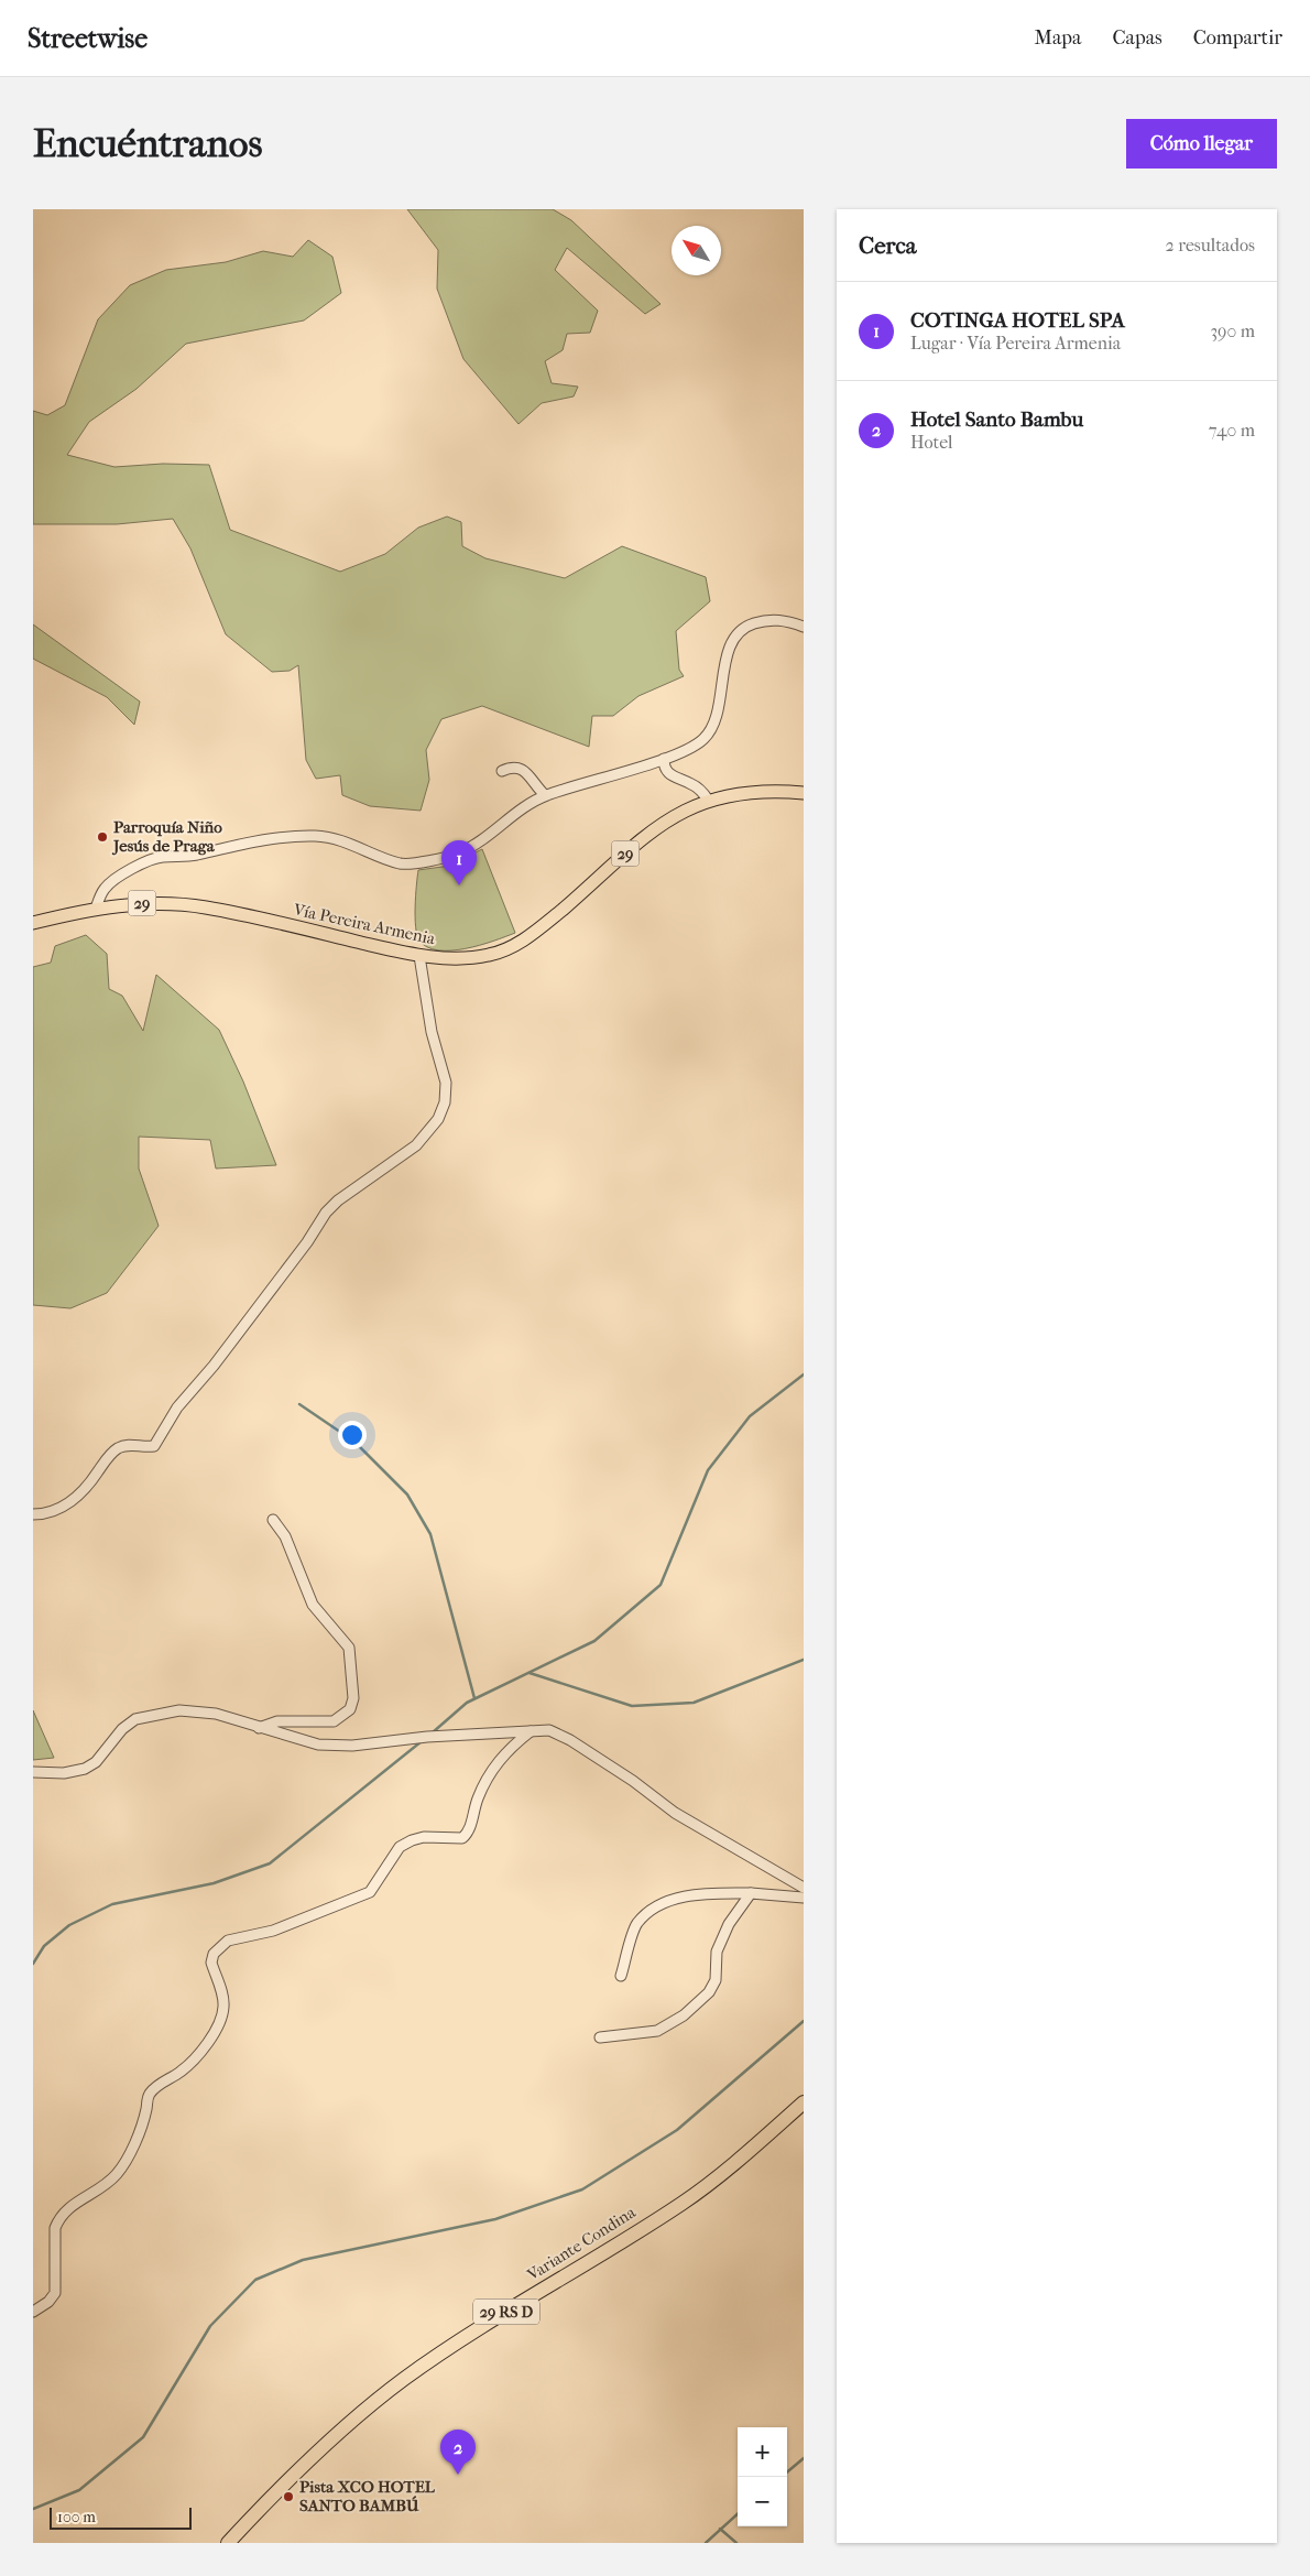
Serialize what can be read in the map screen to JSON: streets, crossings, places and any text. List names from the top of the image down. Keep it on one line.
{"streets":{"highway":["Variante Condina","29 RS D"],"main road":["29","Vía Pereira Armenia"]},"places":["Parroquía Niño Jesús de Praga","Pista XCO HOTEL SANTO BAMBÚ"],"scale_bar":"100 m","north":"top left","page":{"header":"Streetwise","nav":["Mapa","Capas","Compartir"],"buttons":"Cómo llegar","title":"Encuéntranos","heading":["Cerca","2 resultados"],"list":[{"mark":"1","name":"COTINGA HOTEL SPA","note":"Lugar · Vía Pereira Armenia","value":"390 m"},{"mark":"2","name":"Hotel Santo Bambu","note":"Hotel","value":"740 m"}],"pins":["1","2"],"map_buttons":["+","−"],"scale":"100 m"}}
